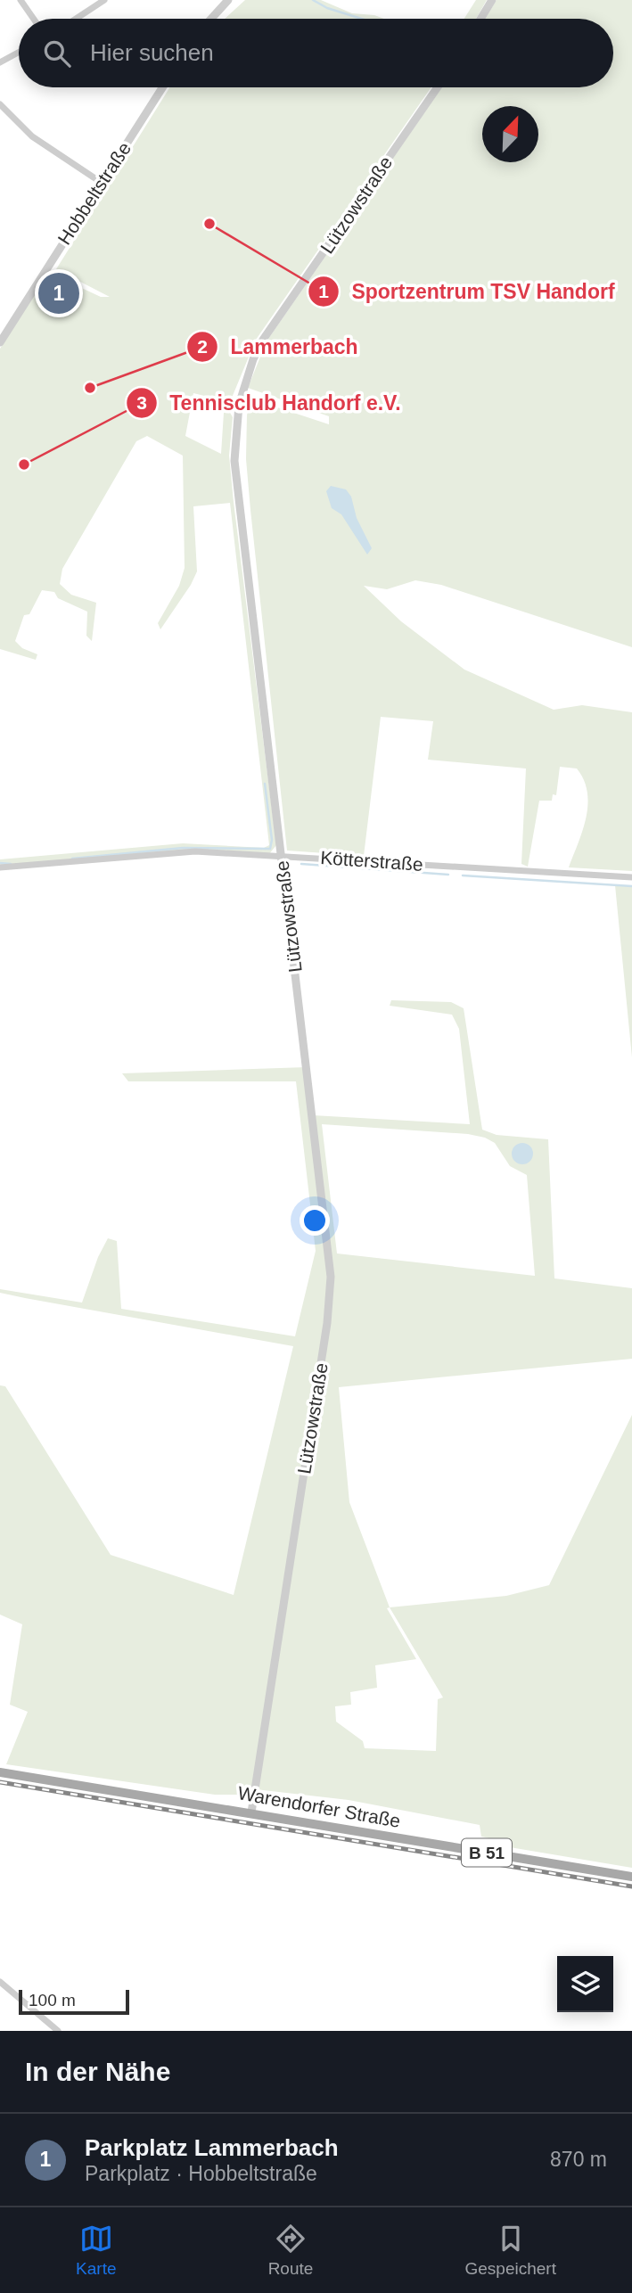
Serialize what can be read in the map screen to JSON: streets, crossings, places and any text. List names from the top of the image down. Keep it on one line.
{"streets":{"main road":["Warendorfer Straße","B 51"],"street":["Hobbeltstraße","Lützowstraße","Kötterstraße"]},"crossings":[["Lützowstraße","Kötterstraße"],["Lützowstraße","Warendorfer Straße"]],"places":["Sportzentrum TSV Handorf","Lammerbach","Tennisclub Handorf e.V."],"scale_bar":"100 m","north":"top right","page":{"search":"Hier suchen","pins":"1","scale":"100 m","heading":"In der Nähe","list":[{"mark":"1","name":"Parkplatz Lammerbach","note":"Parkplatz · Hobbeltstraße","value":"870 m"}],"nav":["Karte","Route","Gespeichert"]}}
